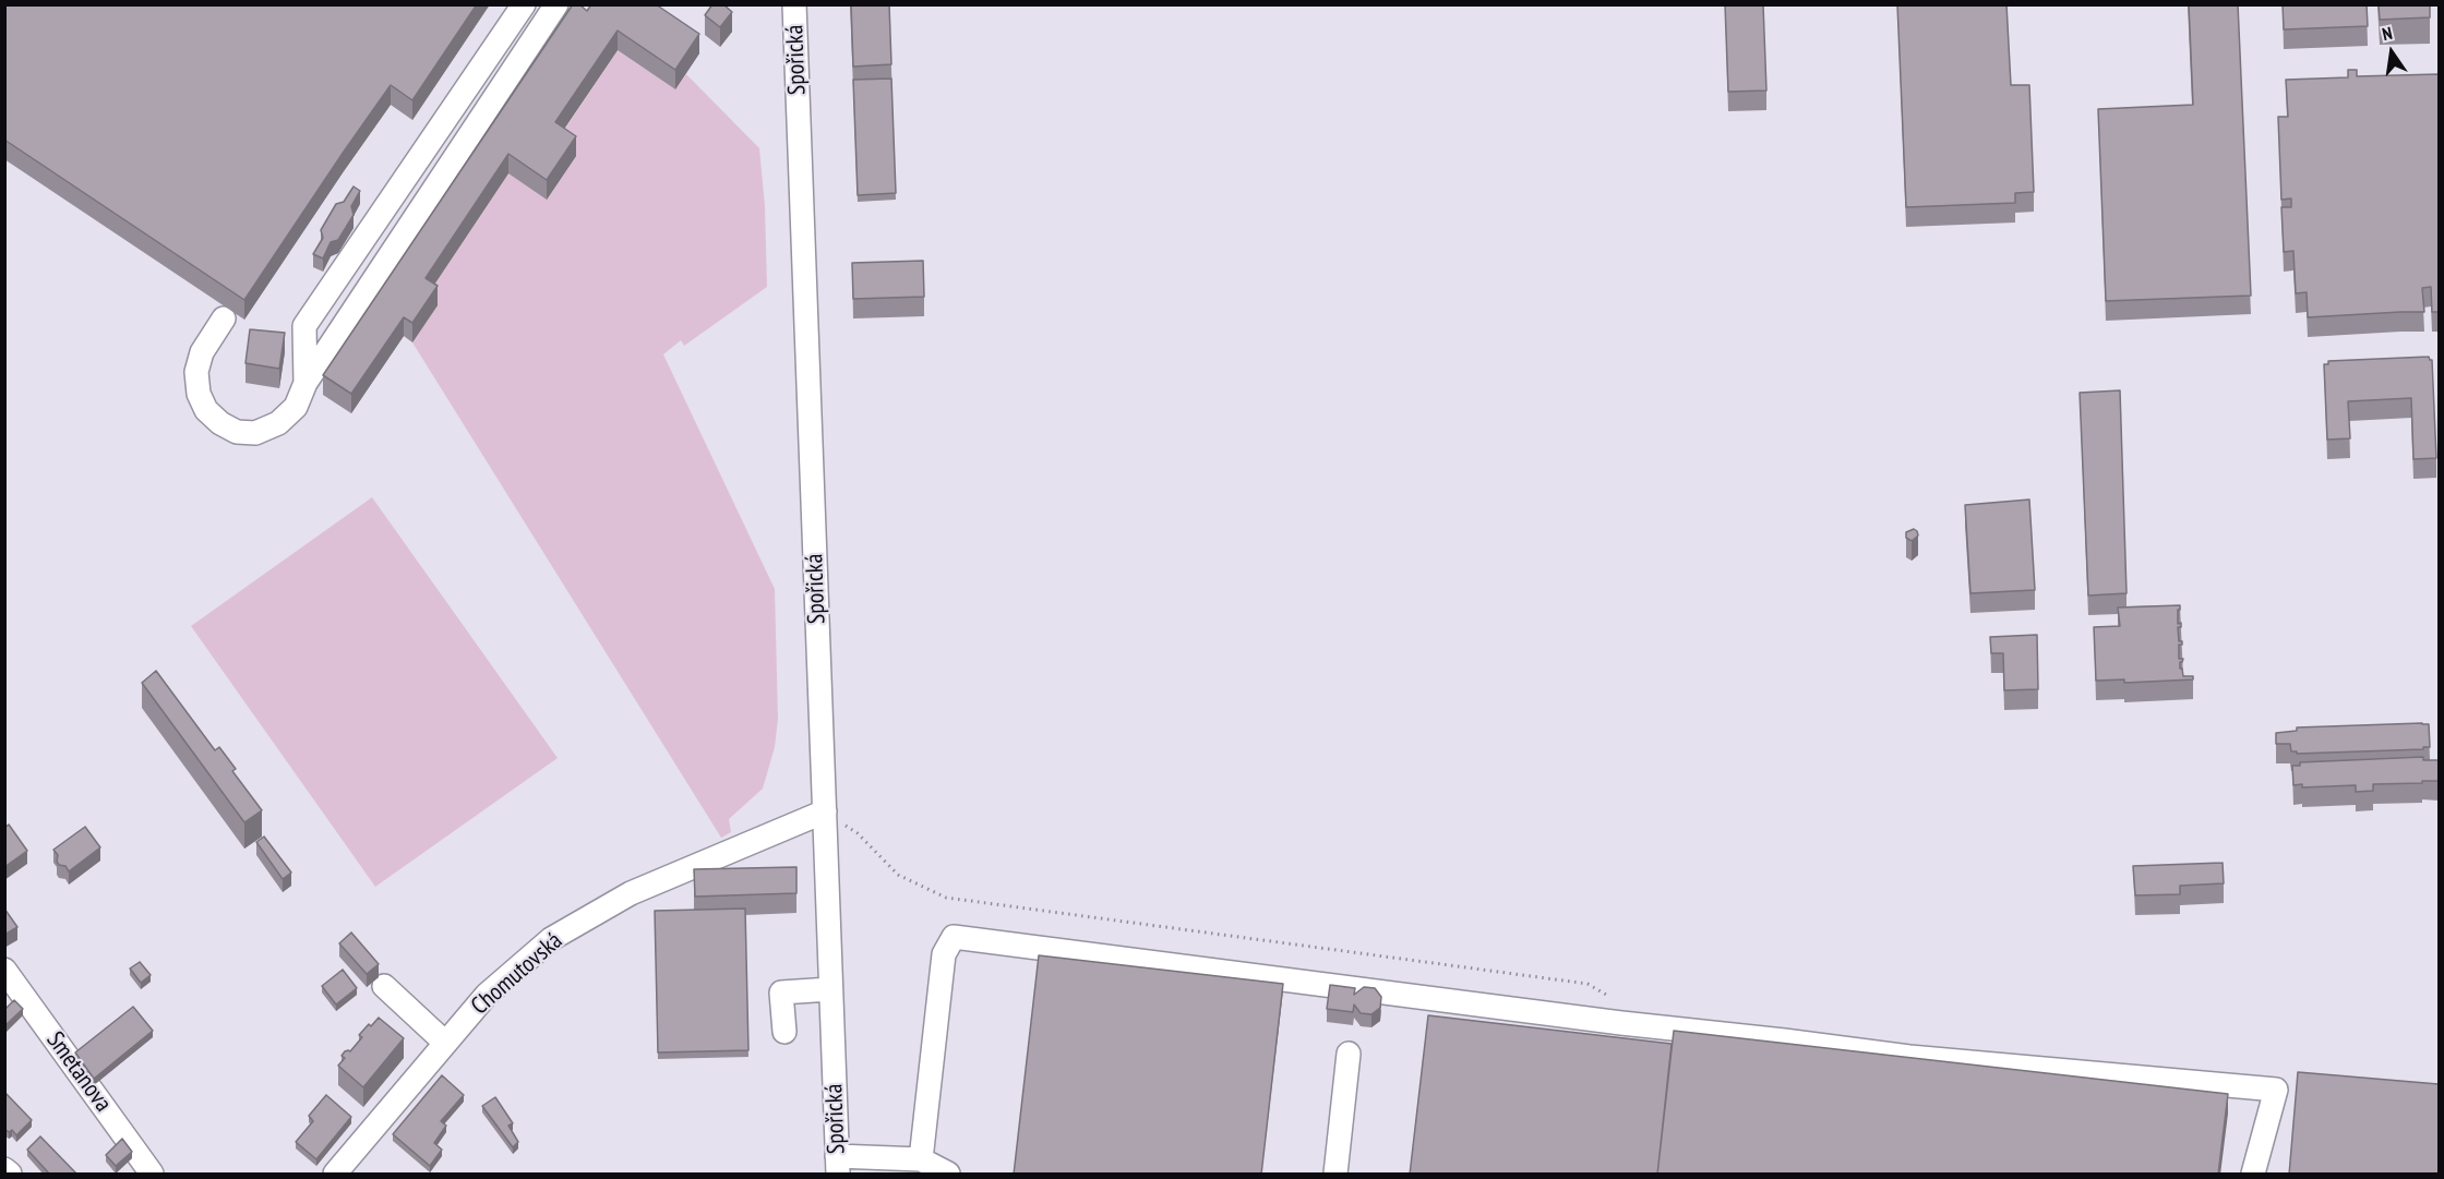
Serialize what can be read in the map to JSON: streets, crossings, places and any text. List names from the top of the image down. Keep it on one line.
{"streets":{"street":["Spořická","Chomutovská","Smetanova"]},"crossings":[["Spořická","Chomutovská"]],"north":"top"}
